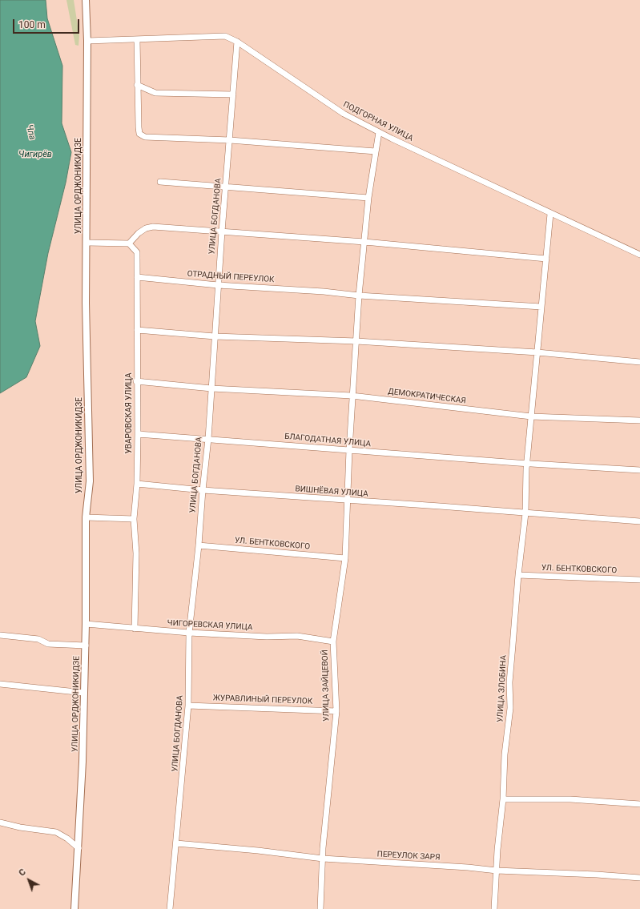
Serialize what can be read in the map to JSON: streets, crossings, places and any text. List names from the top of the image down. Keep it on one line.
{"streets":{"street":["ПОДГОРНАЯ УЛИЦА","УЛИЦА ОРДЖОНИКИДЗЕ","УЛИЦА БОГДАНОВА","ОТРАДНЫЙ ПЕРЕУЛОК","ДЕМОКРАТИЧЕСКАЯ","УВАРОВСКАЯ УЛИЦА","БЛАГОДАТНАЯ УЛИЦА","ВИШНЁВАЯ УЛИЦА","УЛ. БЕНТКОВСКОГО","ЧИГОРЕВСКАЯ УЛИЦА","УЛИЦА ЗАЙЦЕВОЙ","УЛИЦА ЗЛОБИНА","ЖУРАВЛИНЫЙ ПЕРЕУЛОК","ПЕРЕУЛОК ЗАРЯ"]},"crossings":[["ПОДГОРНАЯ УЛИЦА","УЛИЦА ОРДЖОНИКИДЗЕ"],["ПОДГОРНАЯ УЛИЦА","УЛИЦА БОГДАНОВА"],["ПОДГОРНАЯ УЛИЦА","УЛИЦА ЗАЙЦЕВОЙ"],["ПОДГОРНАЯ УЛИЦА","УЛИЦА ЗЛОБИНА"],["УЛИЦА ОРДЖОНИКИДЗЕ","ЧИГОРЕВСКАЯ УЛИЦА"],["УЛИЦА БОГДАНОВА","ОТРАДНЫЙ ПЕРЕУЛОК"],["УЛИЦА БОГДАНОВА","ДЕМОКРАТИЧЕСКАЯ"],["УЛИЦА БОГДАНОВА","БЛАГОДАТНАЯ УЛИЦА"],["УЛИЦА БОГДАНОВА","ВИШНЁВАЯ УЛИЦА"],["УЛИЦА БОГДАНОВА","УЛ. БЕНТКОВСКОГО"],["УЛИЦА БОГДАНОВА","ЧИГОРЕВСКАЯ УЛИЦА"],["УЛИЦА БОГДАНОВА","ЖУРАВЛИНЫЙ ПЕРЕУЛОК"],["УЛИЦА БОГДАНОВА","ПЕРЕУЛОК ЗАРЯ"],["ОТРАДНЫЙ ПЕРЕУЛОК","УВАРОВСКАЯ УЛИЦА"],["ОТРАДНЫЙ ПЕРЕУЛОК","УЛИЦА ЗАЙЦЕВОЙ"],["ОТРАДНЫЙ ПЕРЕУЛОК","УЛИЦА ЗЛОБИНА"],["ДЕМОКРАТИЧЕСКАЯ","УВАРОВСКАЯ УЛИЦА"],["ДЕМОКРАТИЧЕСКАЯ","УЛИЦА ЗАЙЦЕВОЙ"],["ДЕМОКРАТИЧЕСКАЯ","УЛИЦА ЗЛОБИНА"],["УВАРОВСКАЯ УЛИЦА","БЛАГОДАТНАЯ УЛИЦА"],["УВАРОВСКАЯ УЛИЦА","ВИШНЁВАЯ УЛИЦА"],["УВАРОВСКАЯ УЛИЦА","ЧИГОРЕВСКАЯ УЛИЦА"],["БЛАГОДАТНАЯ УЛИЦА","УЛИЦА ЗАЙЦЕВОЙ"],["БЛАГОДАТНАЯ УЛИЦА","УЛИЦА ЗЛОБИНА"],["ВИШНЁВАЯ УЛИЦА","УЛИЦА ЗАЙЦЕВОЙ"],["ВИШНЁВАЯ УЛИЦА","УЛИЦА ЗЛОБИНА"],["УЛ. БЕНТКОВСКОГО","УЛИЦА ЗАЙЦЕВОЙ"],["УЛ. БЕНТКОВСКОГО","УЛИЦА ЗЛОБИНА"],["ЧИГОРЕВСКАЯ УЛИЦА","УЛИЦА ЗАЙЦЕВОЙ"],["УЛИЦА ЗАЙЦЕВОЙ","ЖУРАВЛИНЫЙ ПЕРЕУЛОК"],["УЛИЦА ЗАЙЦЕВОЙ","ПЕРЕУЛОК ЗАРЯ"],["УЛИЦА ЗЛОБИНА","ПЕРЕУЛОК ЗАРЯ"]],"water":["Чла","Чигирёв"],"scale_bar":"100 m","north":"top left"}
